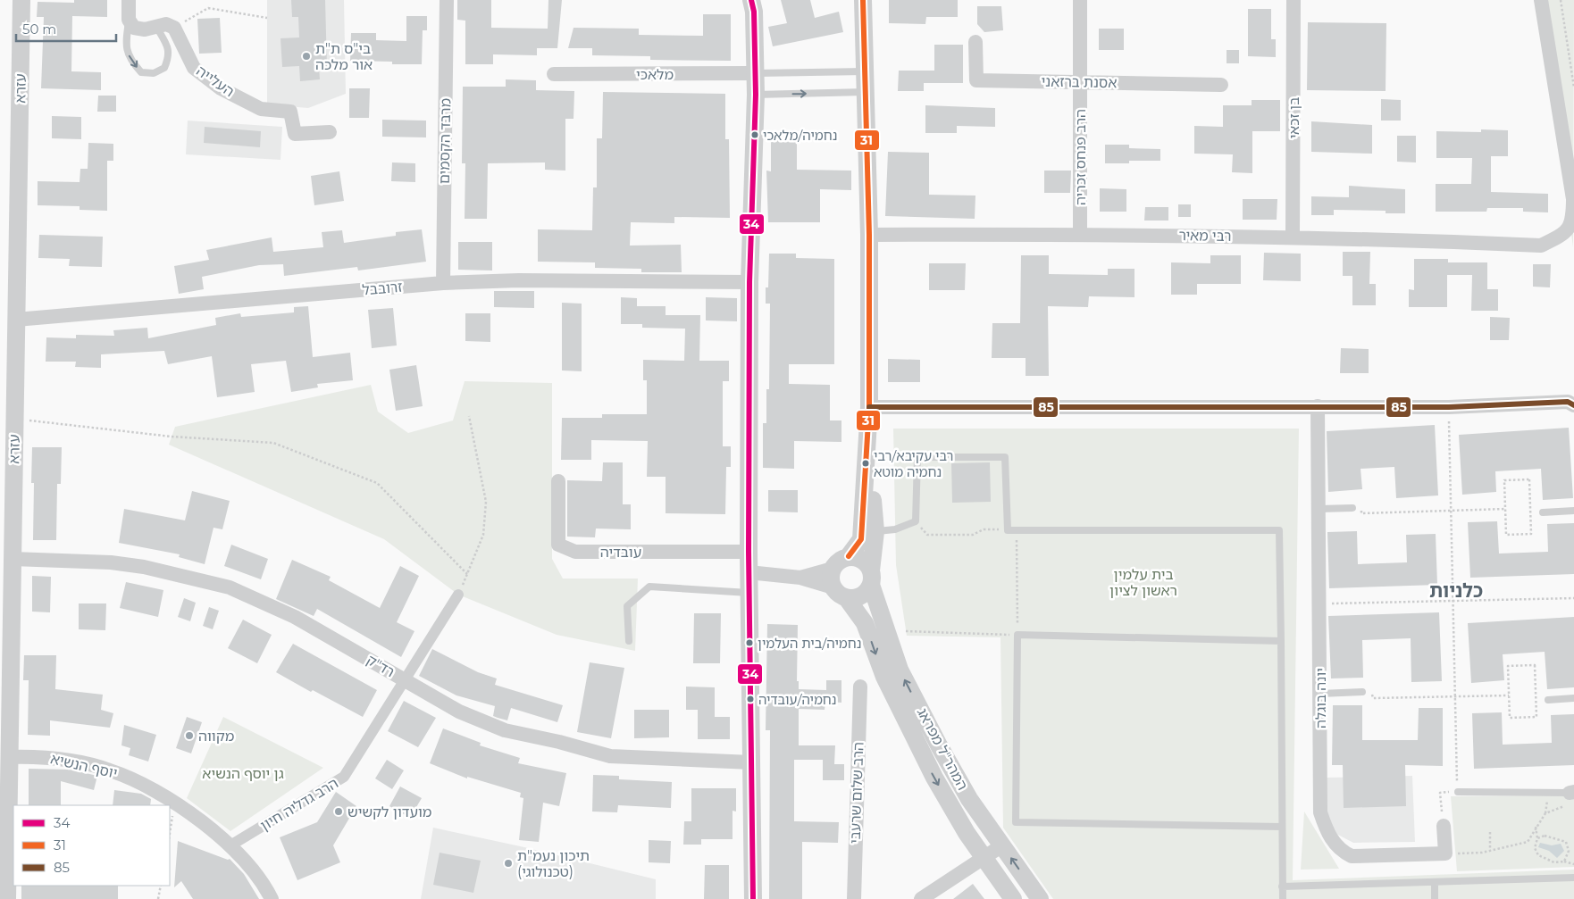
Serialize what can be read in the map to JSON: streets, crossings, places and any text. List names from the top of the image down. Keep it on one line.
{"streets":{"street":["מלאכי","העלייה","אסנת ברזאני","עזרא","בן זכאי","מרבד הקסמים","הרב פנחס זכריה","רבי מאיר","זרובבל","עובדיה","רד\"ק","יונה בוגלה","המהר\"ל מפראג","יוסף הנשיא","הרב שלום שרעבי","הרב גדליה חיון"]},"crossings":[["אסנת ברזאני","הרב פנחס זכריה"],["עזרא","זרובבל"],["עזרא","רד\"ק"],["עזרא","יוסף הנשיא"],["בן זכאי","רבי מאיר"],["מרבד הקסמים","זרובבל"],["הרב פנחס זכריה","רבי מאיר"],["רד\"ק","הרב גדליה חיון"],["יוסף הנשיא","הרב גדליה חיון"]],"districts":["כלניות"],"parks":["בית עלמין ראשון לציון","גן יוסף הנשיא"],"places":["בי\"ס ת\"ת אור מלכה","נחמיה/מלאכי","רבי עקיבא/רבי נחמיה מוטא","נחמיה/בית העלמין","נחמיה/עובדיה","מקווה","מועדון לקשיש","תיכון נעמ\"ת (טכנולוגי)"],"lines":["transit line 34","transit line 31","transit line 85"],"legend":["34","31","85"],"scale_bar":"50 m"}
